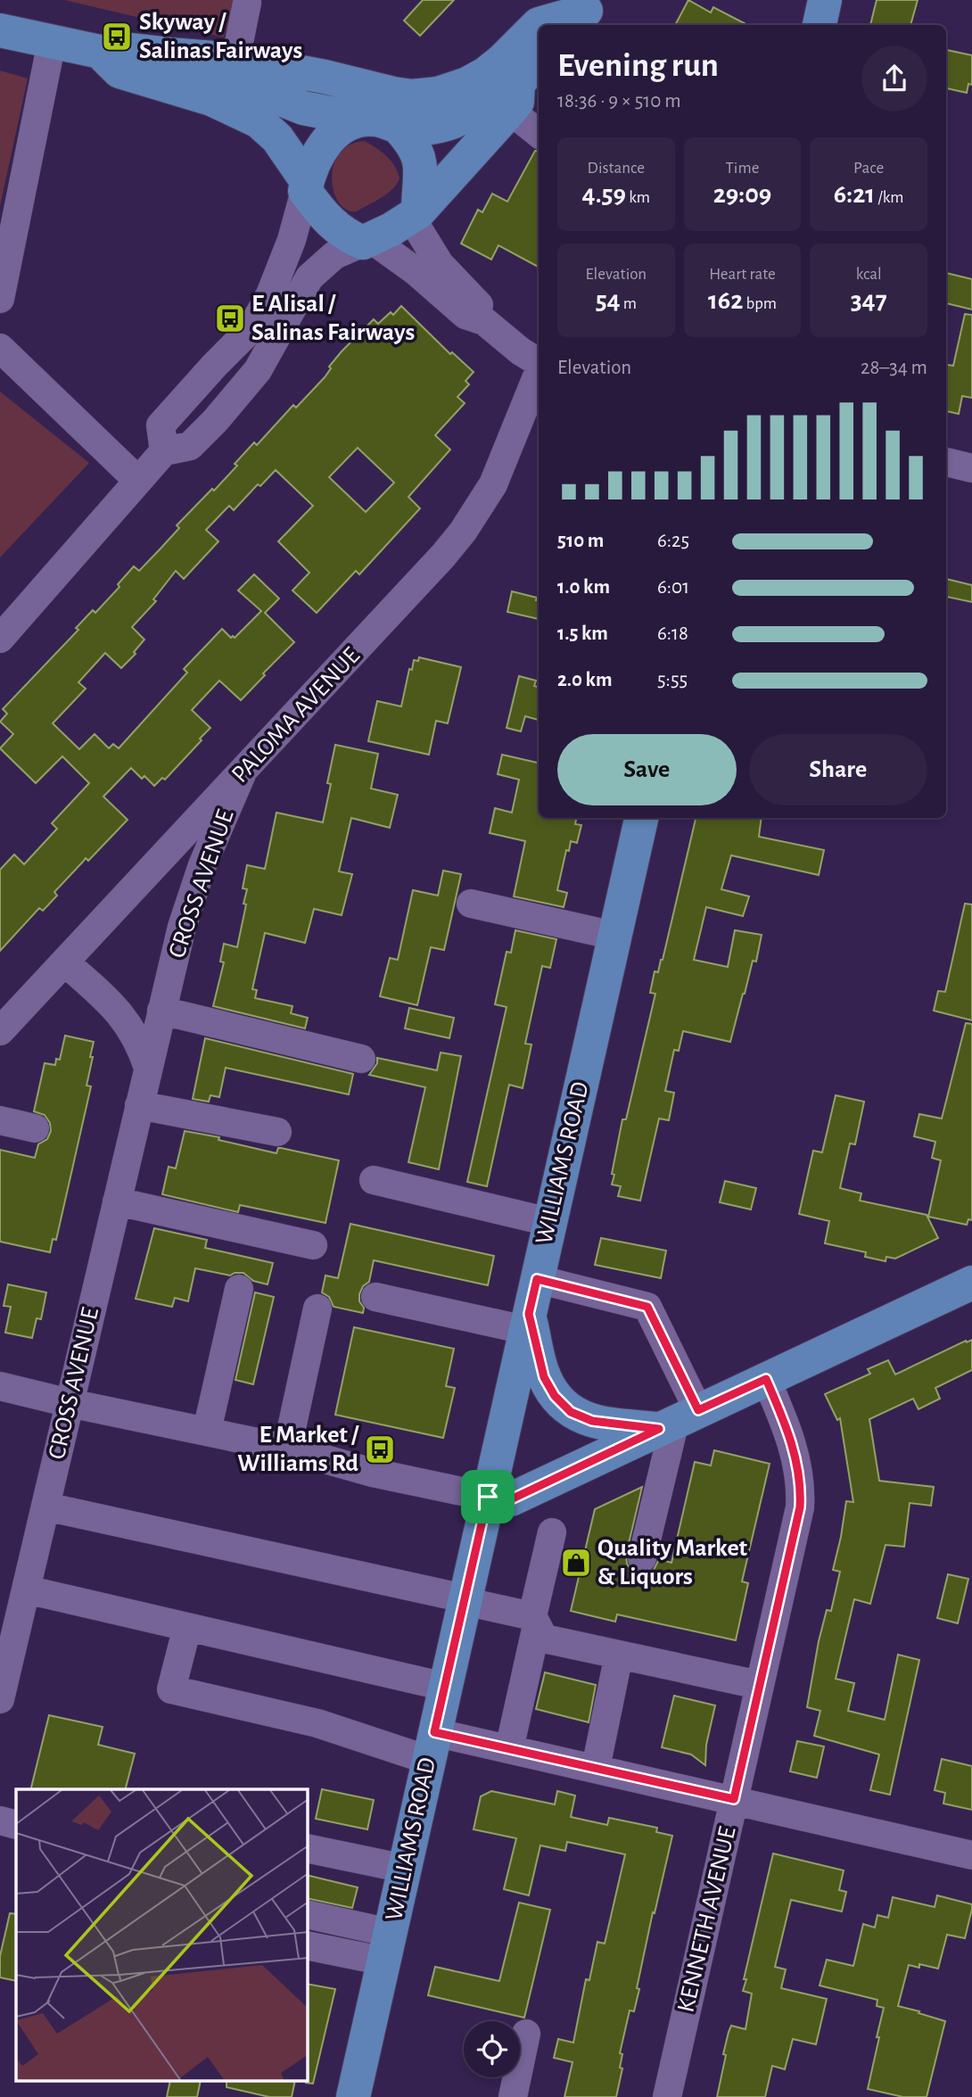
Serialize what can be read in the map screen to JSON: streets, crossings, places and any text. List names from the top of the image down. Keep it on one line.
{"streets":{"main road":["WILLIAMS ROAD"],"street":["PALOMA AVENUE","CROSS AVENUE","KENNETH AVENUE"]},"crossings":[["PALOMA AVENUE","CROSS AVENUE"]],"places":{"bus stop":["Skyway / Salinas Fairways","E Alisal / Salinas Fairways","E Market / Williams Rd"],"shop":["Quality Market & Liquors"]},"page":{"heading":["Evening run","18:36 · 9 × 510 m"],"stats":[["Distance","4.59 km"],["Time","29:09"],["Pace","6:21 /km"],["Elevation","54 m"],["Heart rate","162 bpm"],["kcal","347"]],"chart":["Elevation","28–34 m"],"list":[{"name":"510 m","note":"6:25"},{"name":"1.0 km","note":"6:01"},{"name":"1.5 km","note":"6:18"},{"name":"2.0 km","note":"5:55"}],"buttons":["Save","Share"]}}
